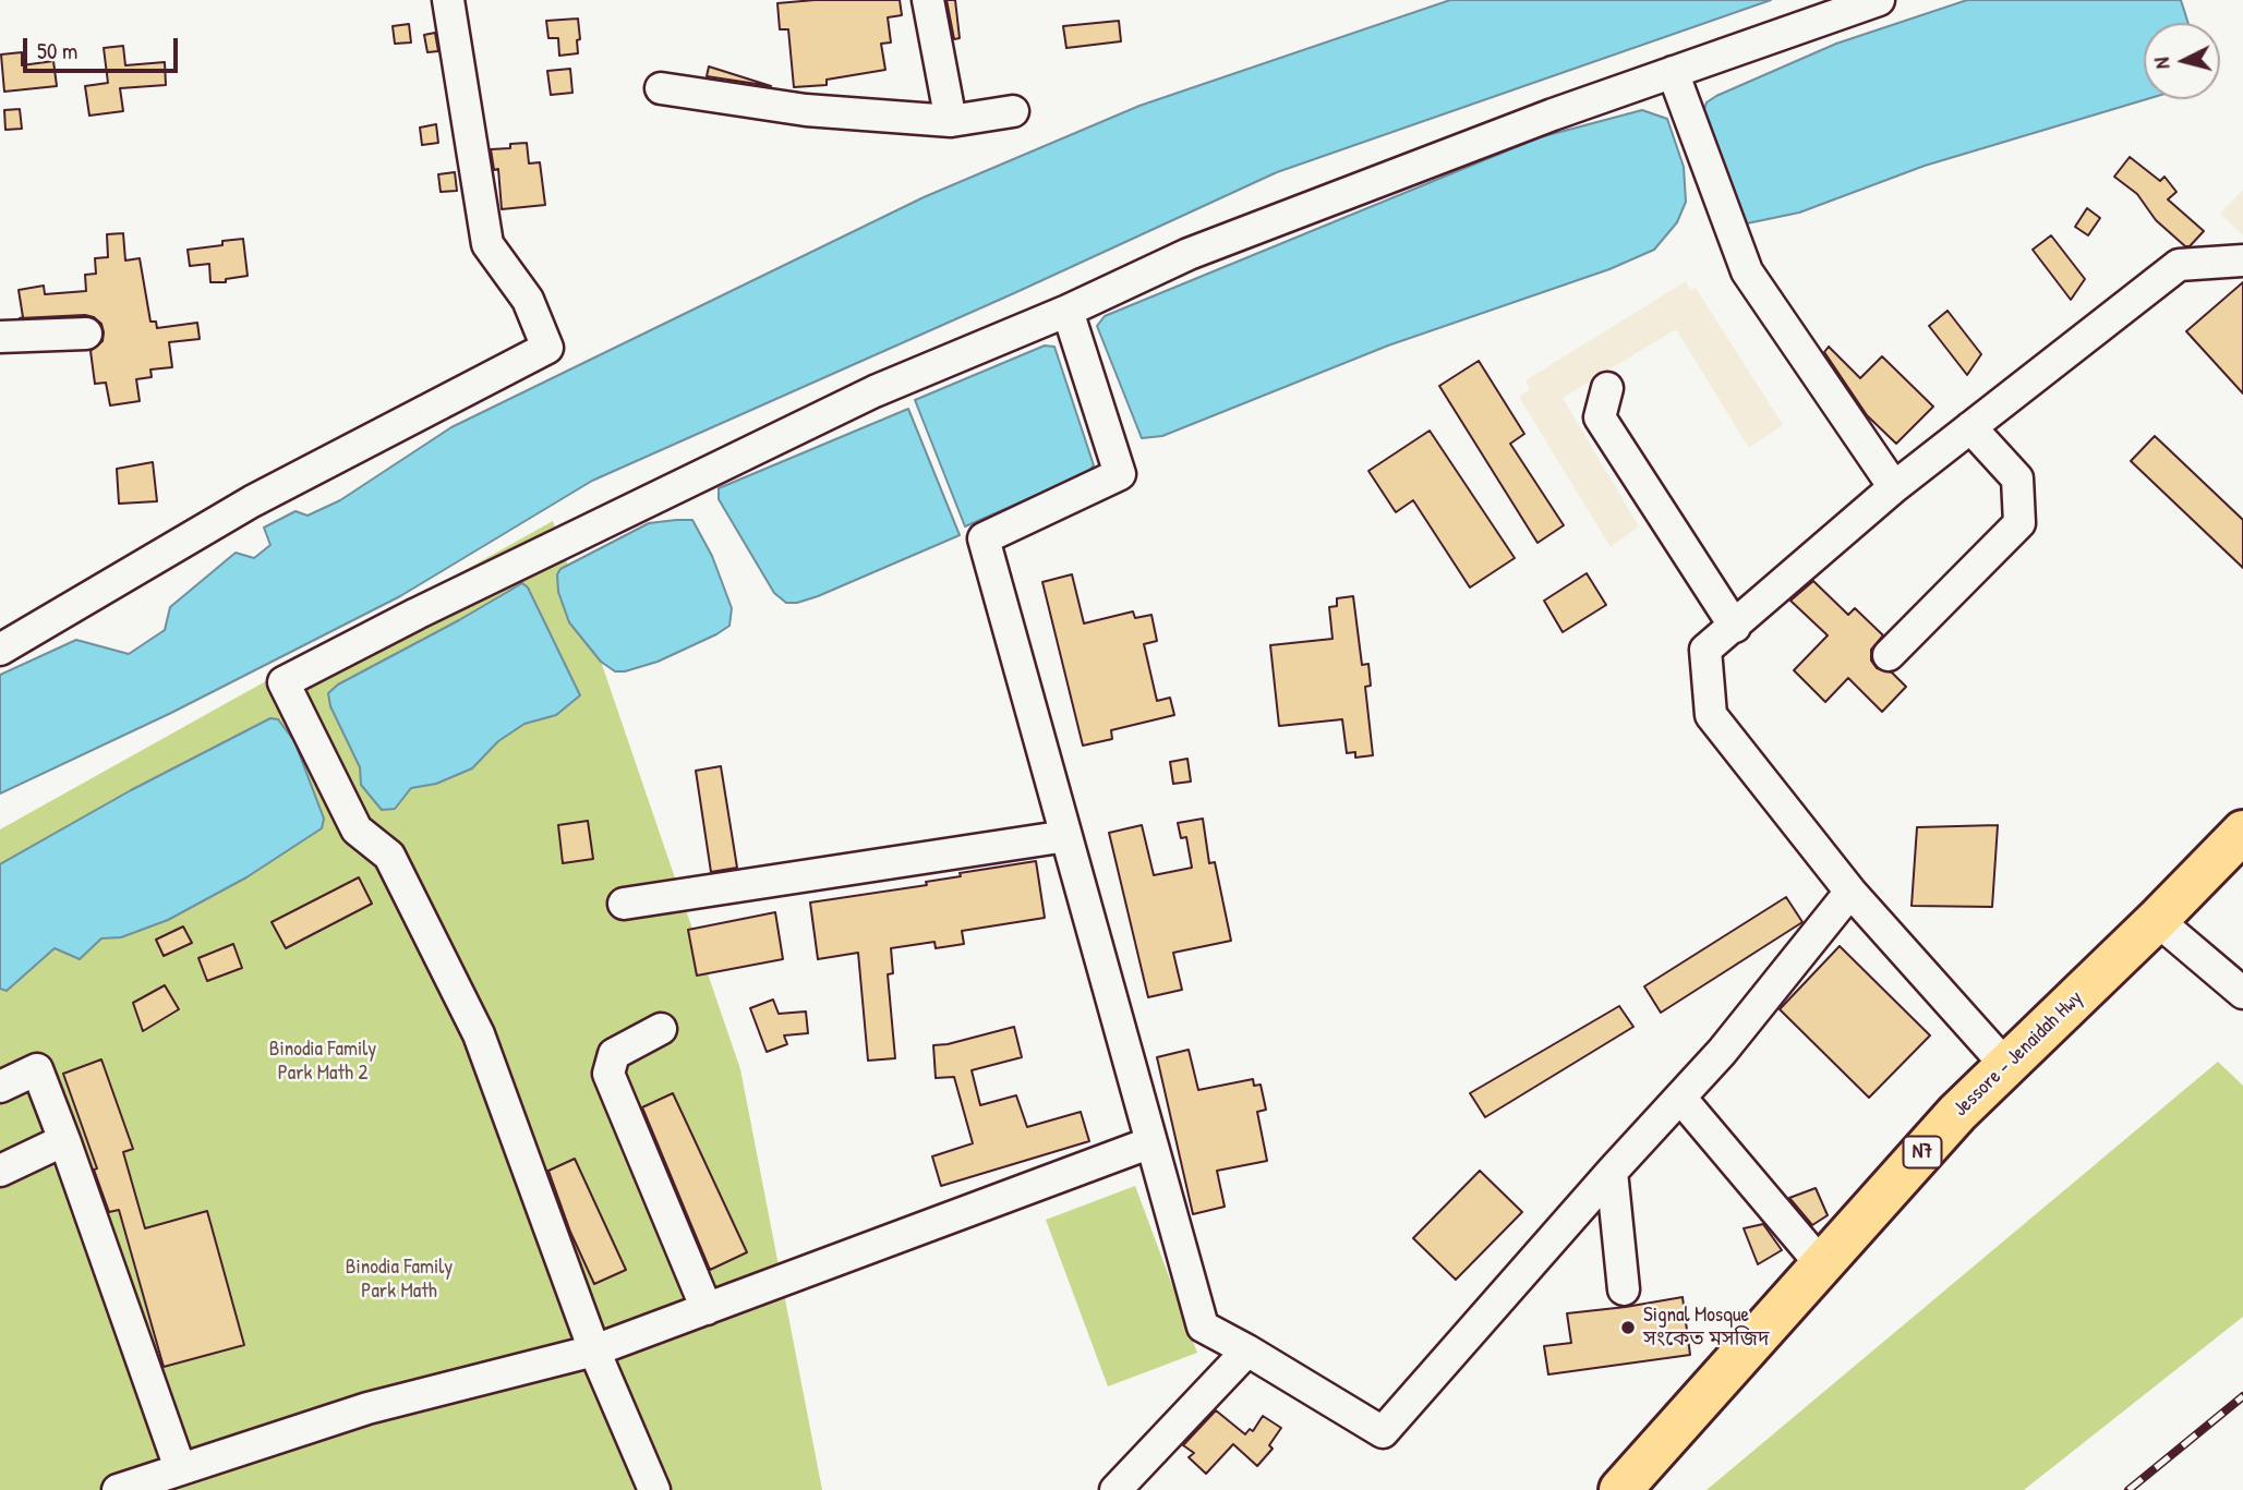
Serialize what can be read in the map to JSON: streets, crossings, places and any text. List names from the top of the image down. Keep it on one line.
{"streets":{"highway":["Jessore - Jenaidah Hwy","N7"]},"parks":["Binodia Family Park Math 2","Binodia Family Park Math"],"places":["Signal Mosque সংকেত মসজিদ"],"scale_bar":"50 m","north":"left"}
